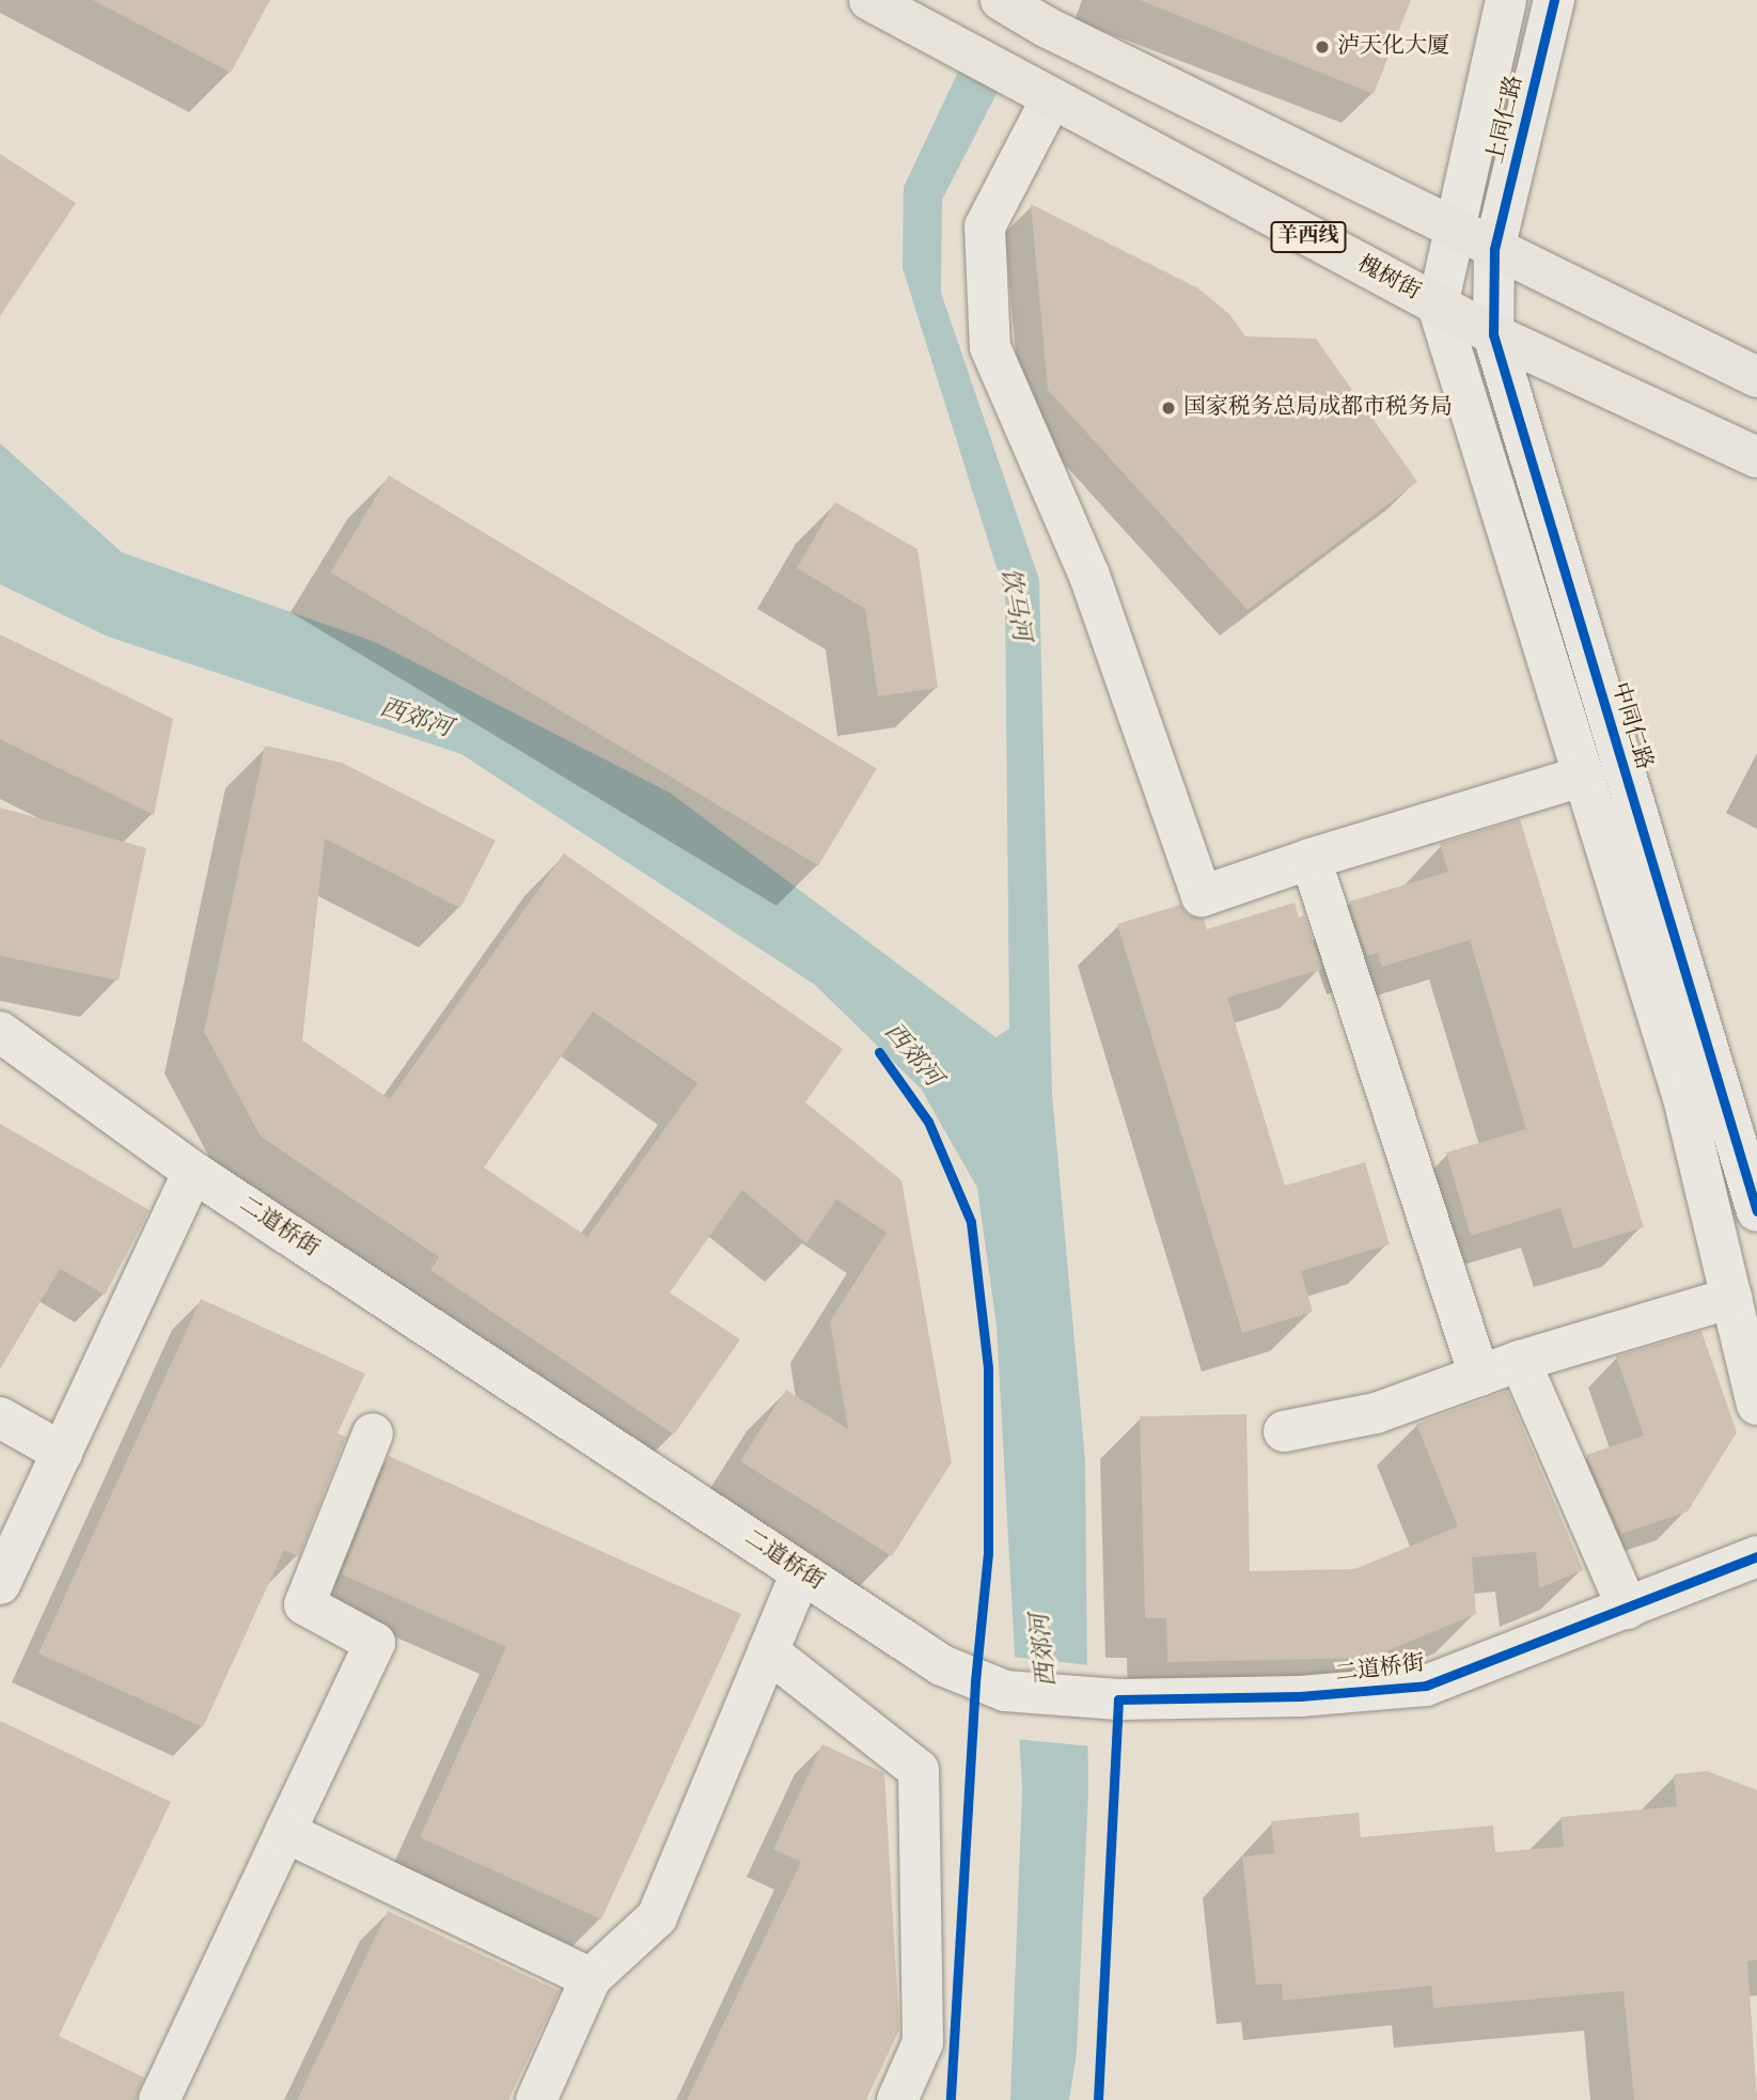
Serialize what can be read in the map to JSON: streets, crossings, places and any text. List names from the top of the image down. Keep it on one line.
{"streets":{"main road":["羊西线","槐树街"],"street":["上同仁路","中同仁路","二道桥街"]},"crossings":[["上同仁路","中同仁路"],["槐树街","中同仁路"]],"water":["饮马河","西郊河"],"places":["泸天化大厦","国家税务总局成都市税务局"]}
